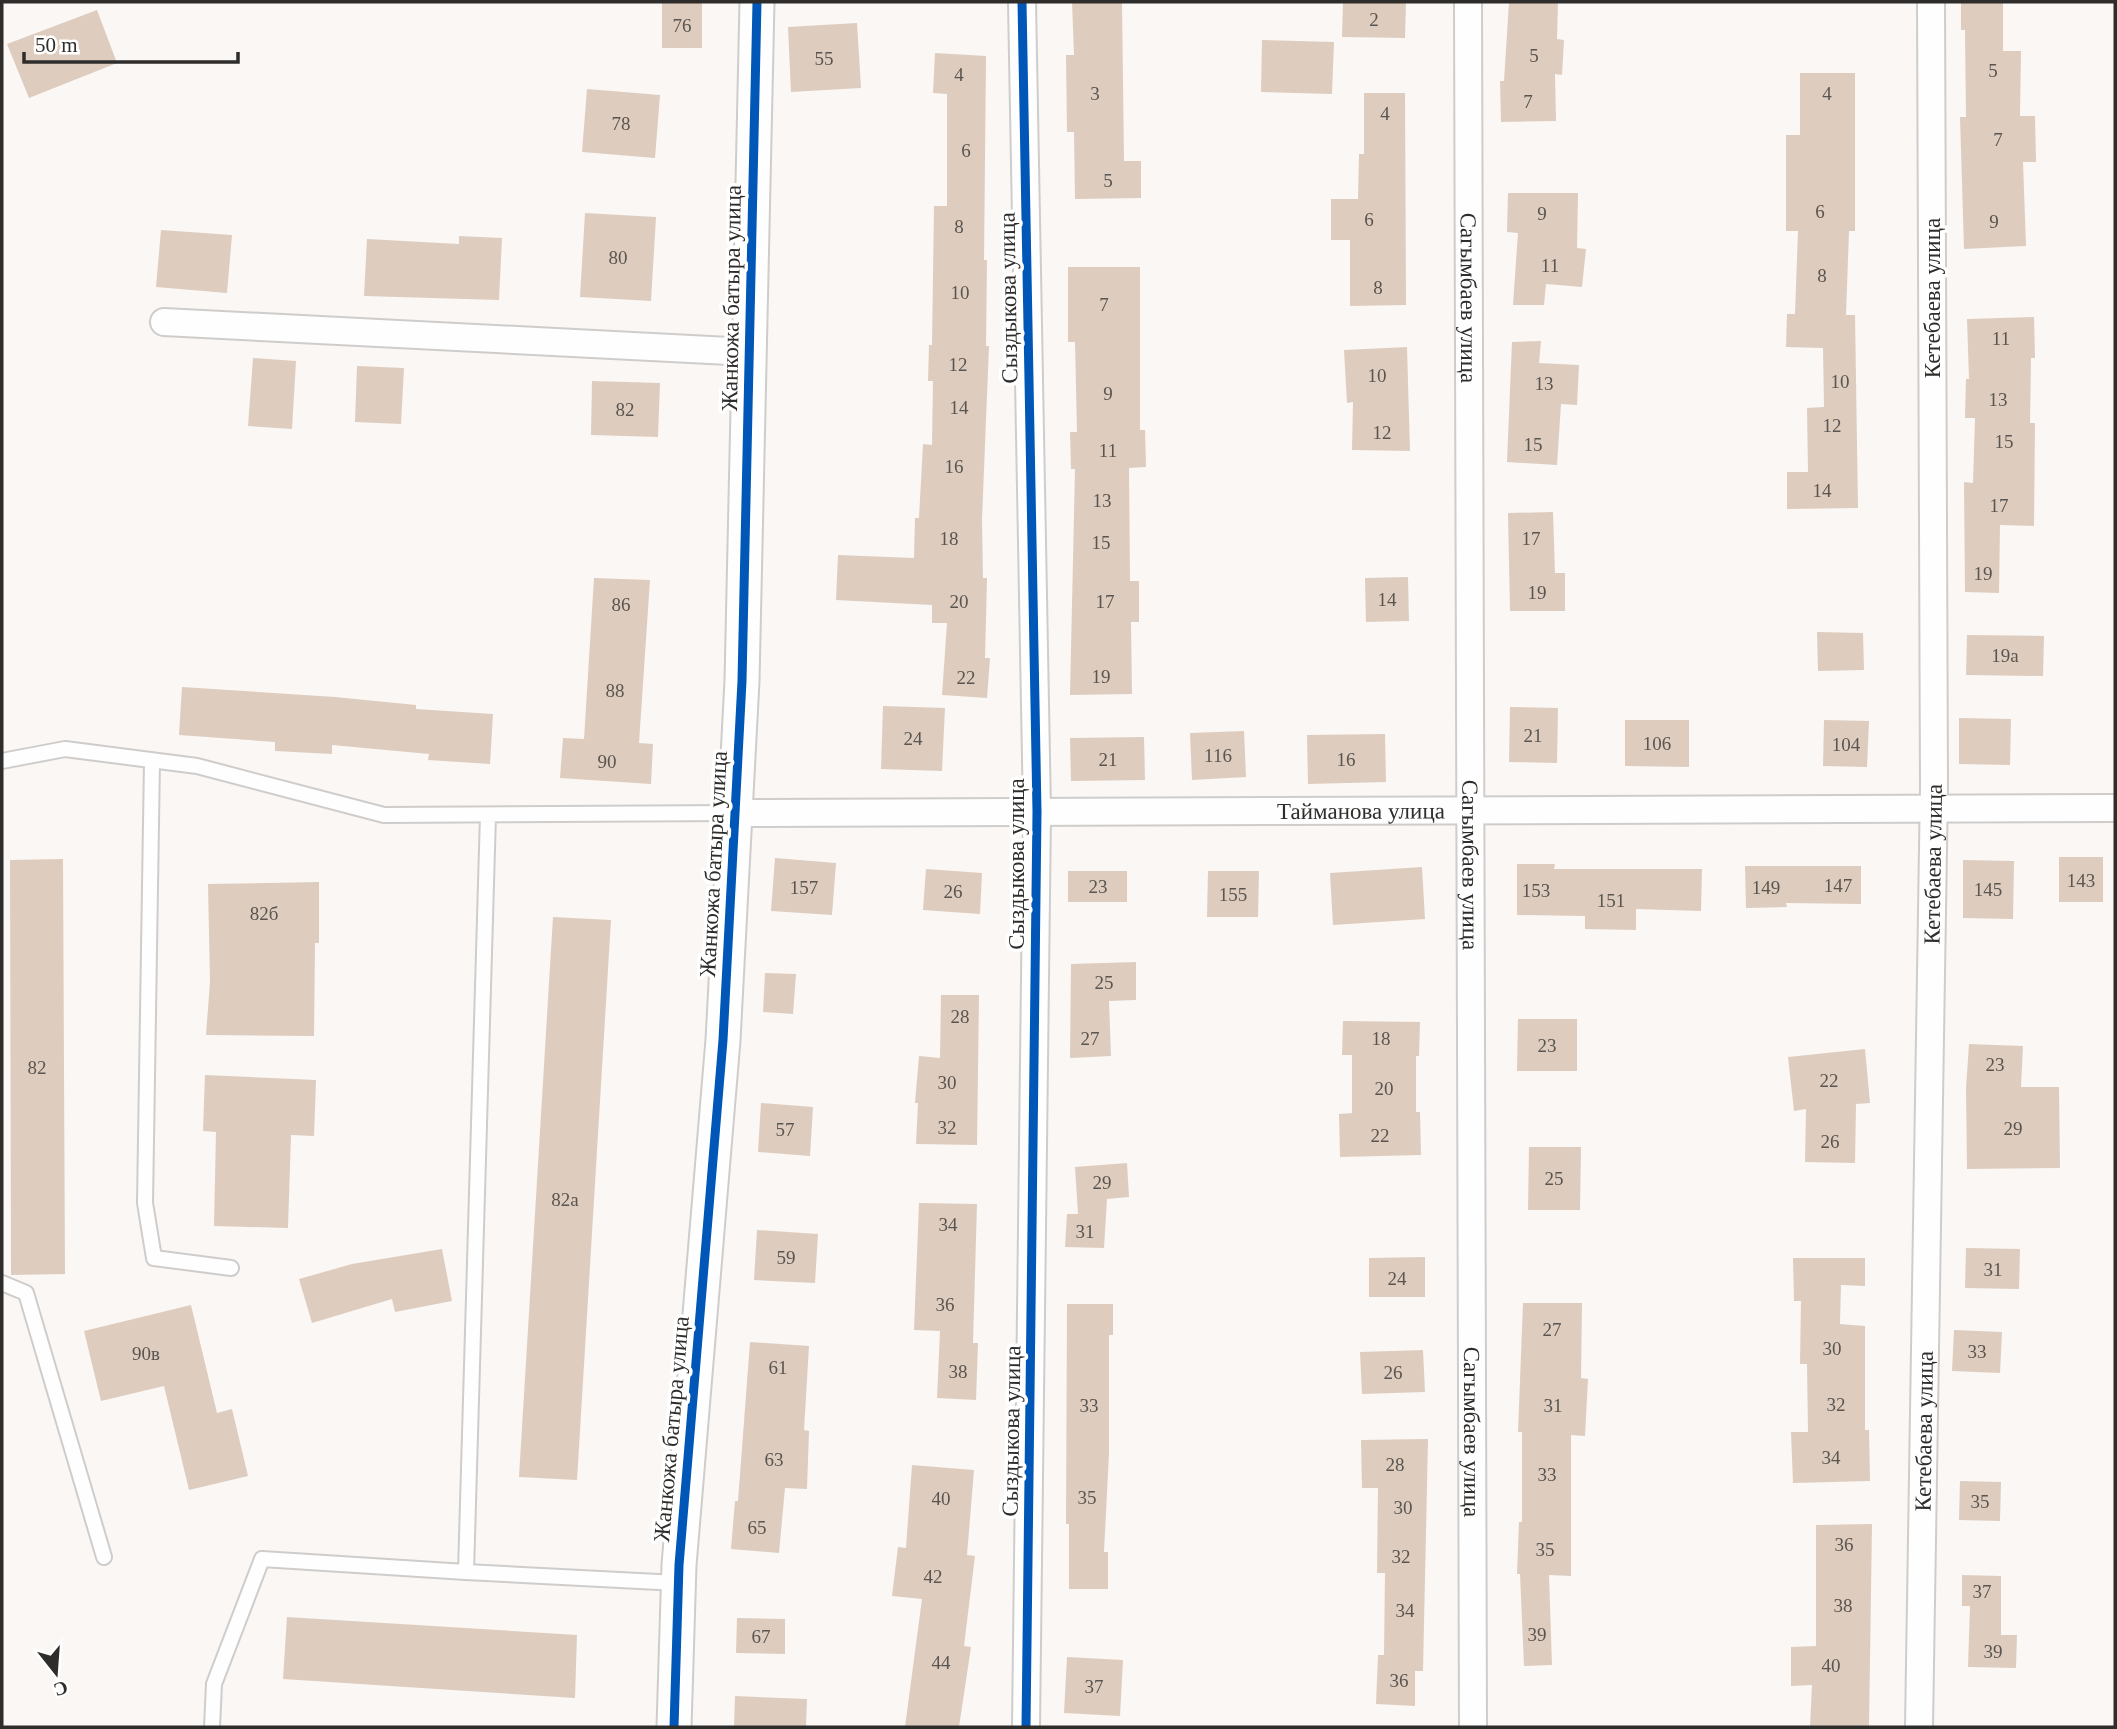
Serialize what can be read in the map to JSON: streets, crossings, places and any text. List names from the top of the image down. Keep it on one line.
{"streets":{"street":["Жанкожа батыра улица","Сыздыкова улица","Сагымбаев улица","Кетебаева улица","Тайманова улица"]},"crossings":[["Жанкожа батыра улица","Тайманова улица"],["Сыздыкова улица","Тайманова улица"],["Сагымбаев улица","Тайманова улица"],["Кетебаева улица","Тайманова улица"]],"house_numbers":["2","76","5","55","5","4","3","4","7","4","78","7","6","5","6","9","6","9","8","80","11","8","8","10","7","11","12","10","10","13","9","13","14","82","12","12","15","15","11","16","14","13","17","18","17","15","19","19","14","20","17","86","19а","19","22","88","21","24","106","104","116","21","16","90","143","147","23","157","149","145","153","26","155","151","82б","25","28","27","18","23","23","82","22","30","20","32","29","57","22","26","25","29","82а","34","31","59","31","24","36","27","30","33","90в","61","38","26","32","33","31","34","63","28","33","35","40","35","30","65","36","35","32","42","37","38","34","39","67","39","44","40","36","37"],"scale_bar":"50 m","north":"bottom"}
